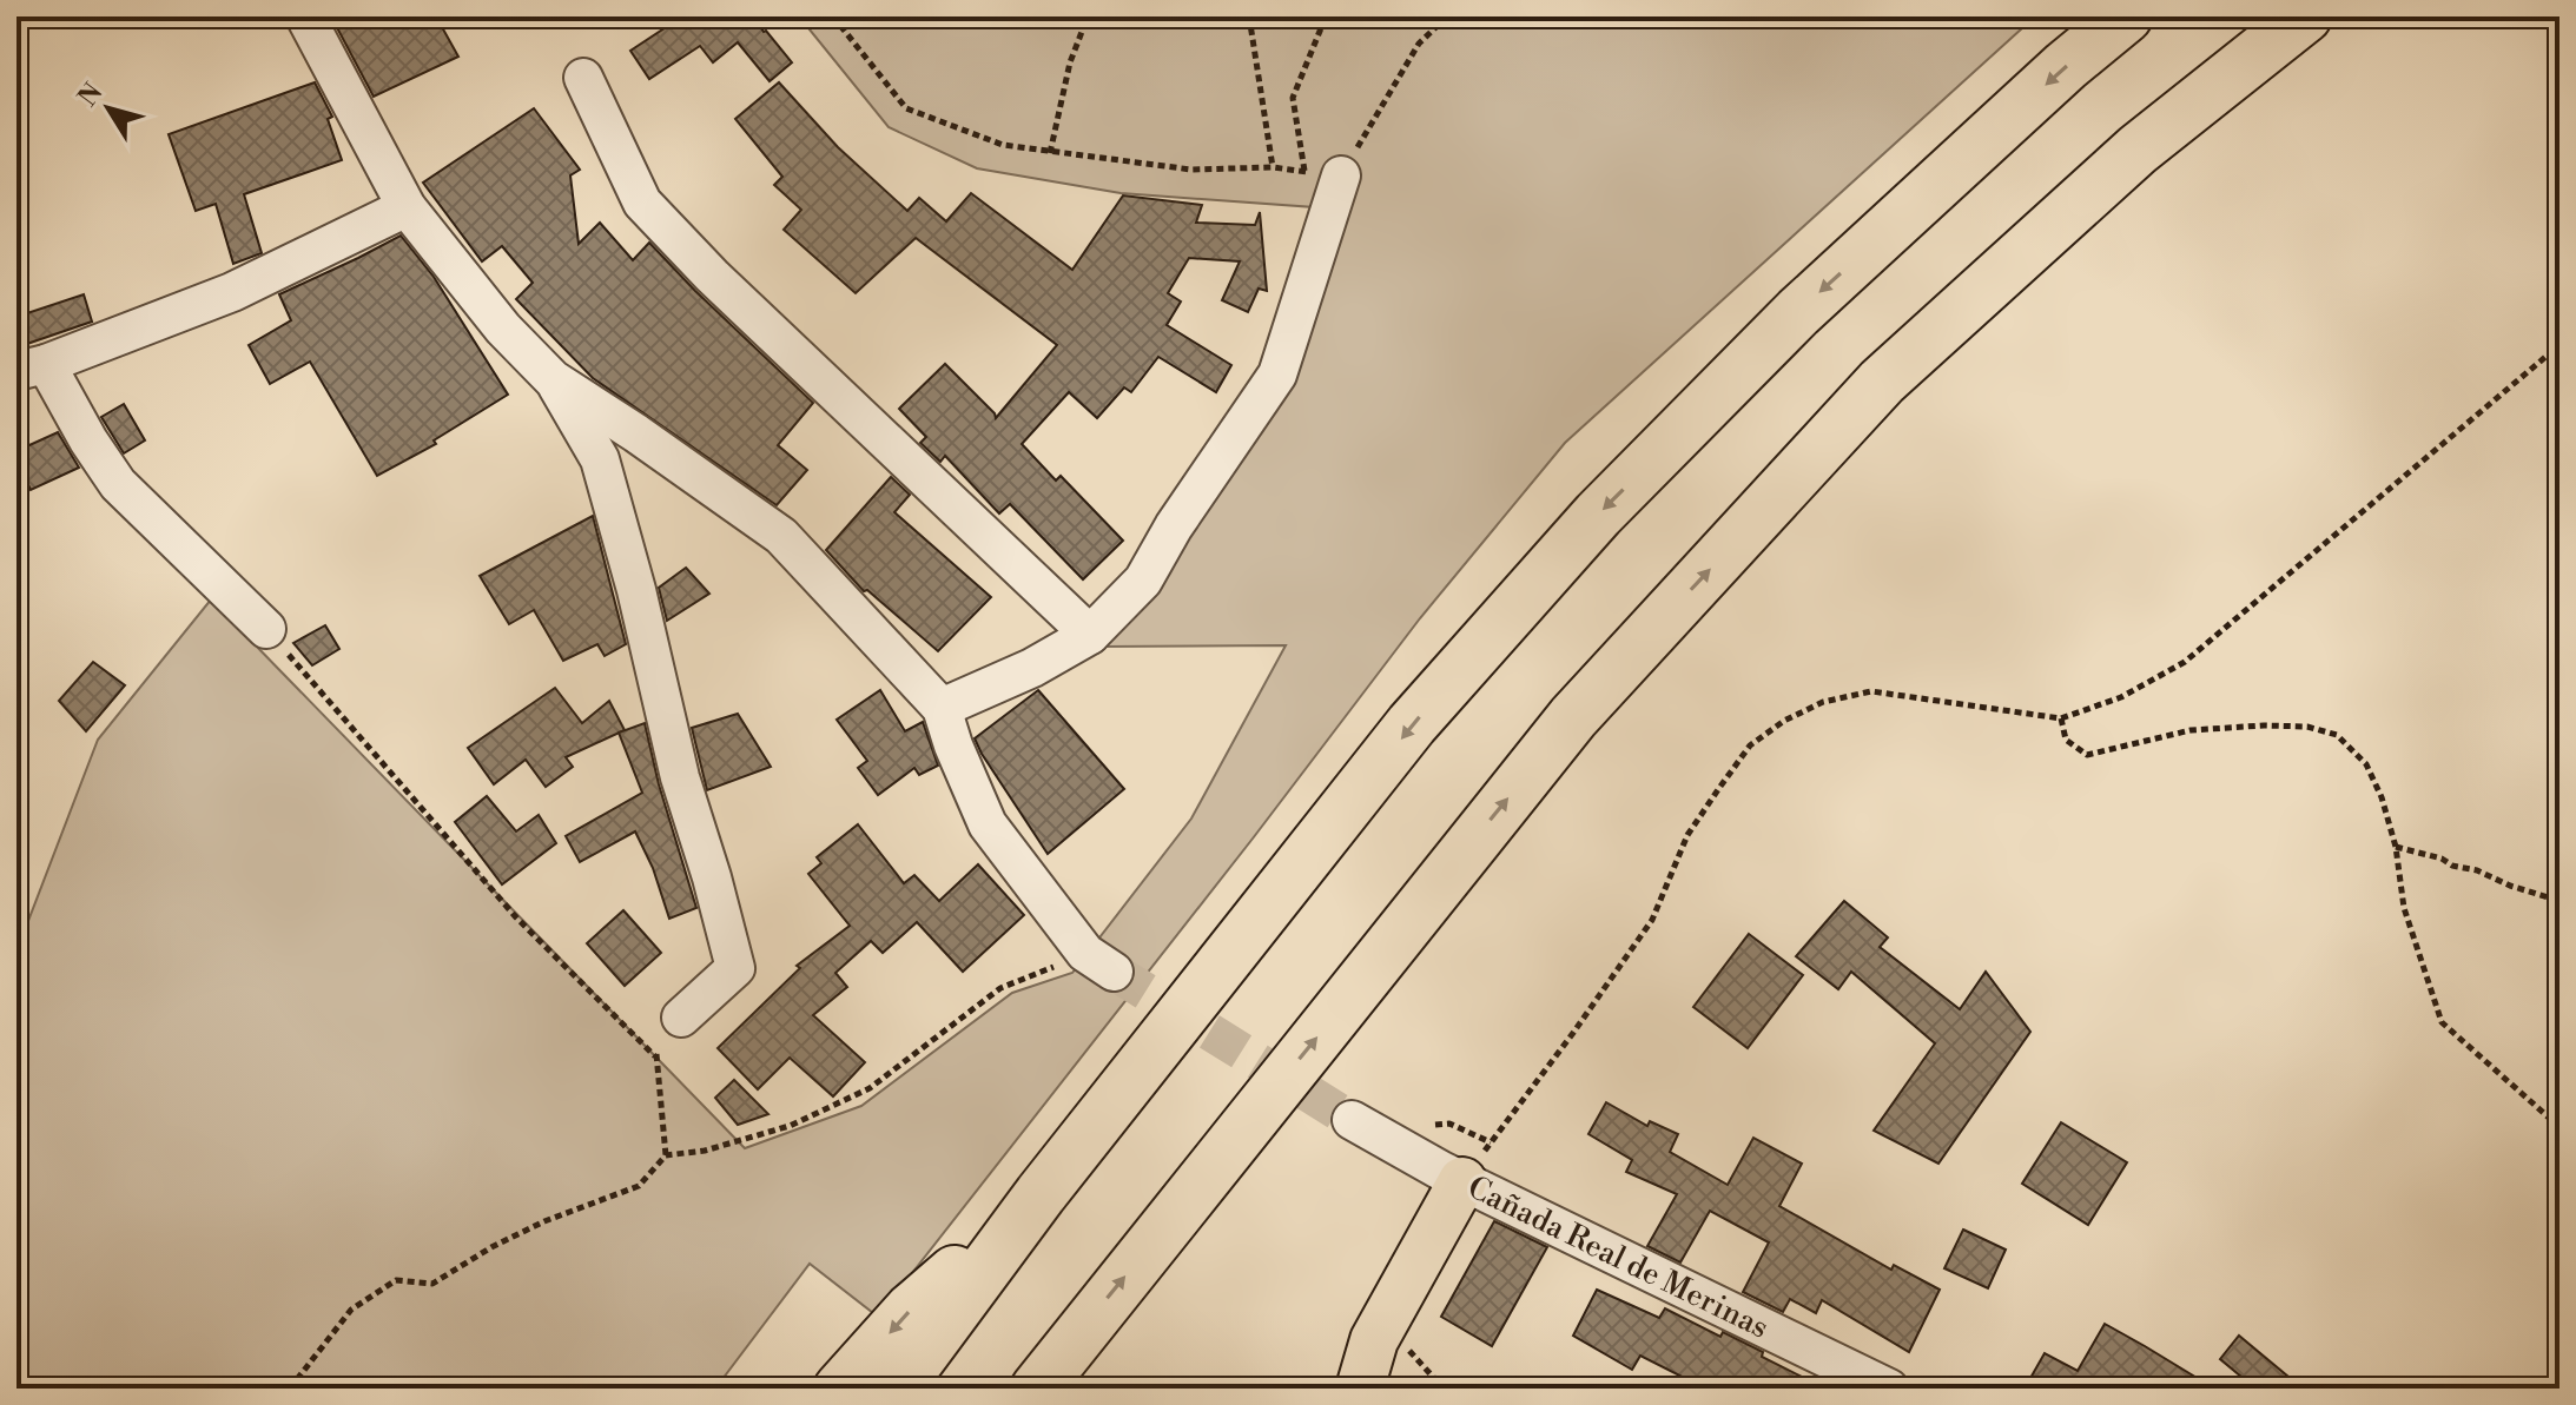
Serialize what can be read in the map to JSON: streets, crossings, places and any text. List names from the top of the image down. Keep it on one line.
{"streets":{"street":["Cañada Real de Merinas"]},"north":"top left"}
